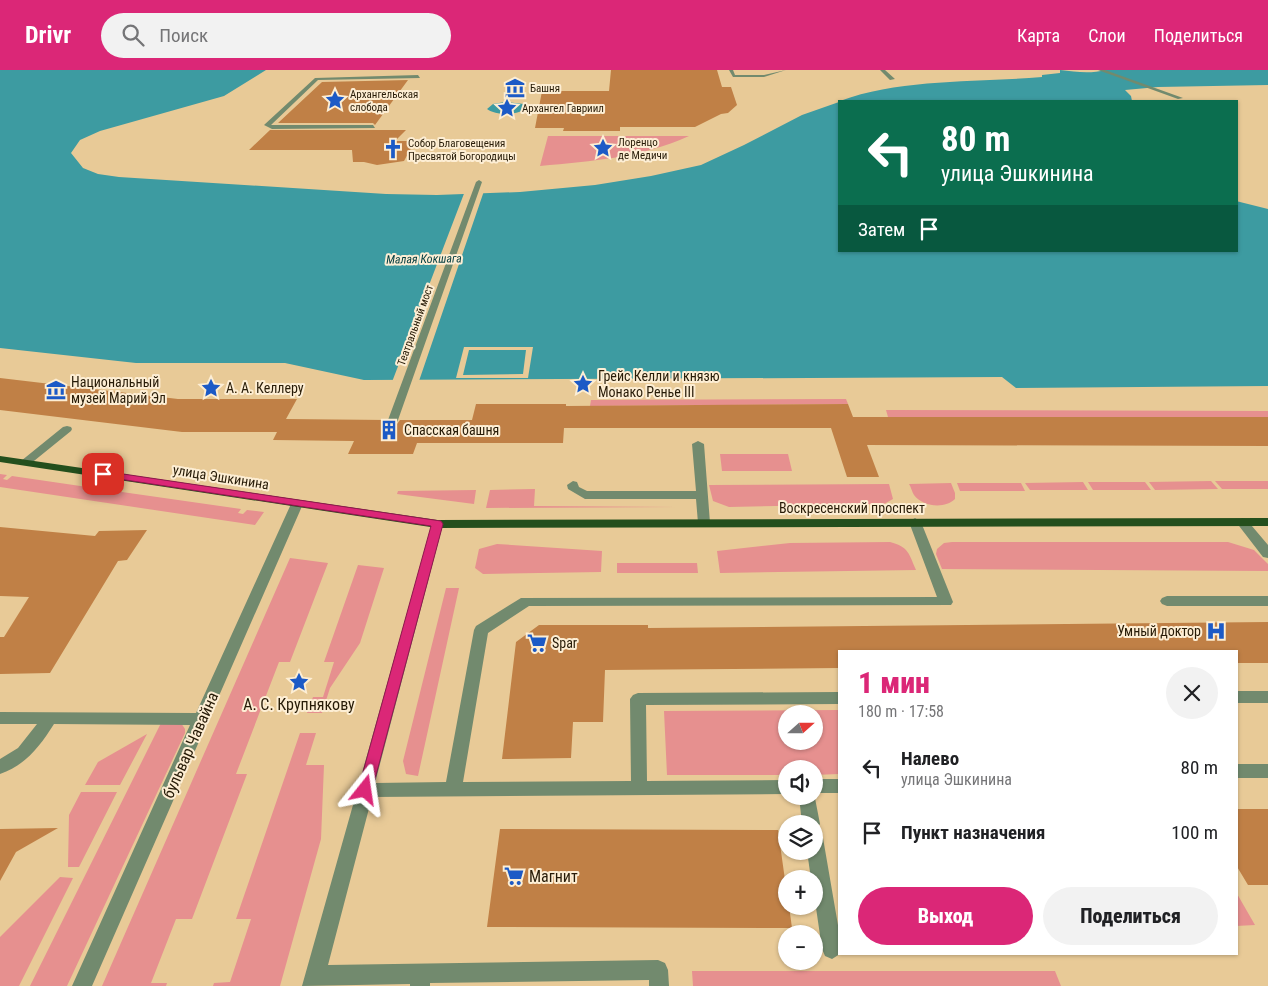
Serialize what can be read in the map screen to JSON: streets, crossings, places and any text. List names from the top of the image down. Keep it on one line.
{"streets":{"main road":["улица Эшкинина","Воскресенский проспект"],"street":["Театральный мост","бульвар Чавайна"]},"crossings":[["улица Эшкинина","Воскресенский проспект"],["улица Эшкинина","бульвар Чавайна"]],"water":["Малая Кокшага"],"places":{"museum":["Башня","Национальный музей Марий Эл"],"place":["Архангельская слобода","Архангел Гавриил","Лоренцо де Медичи","Грейс Келли и князю Монако Ренье III","А. А. Келлеру","А. С. Крупнякову"],"church":["Собор Благовещения Пресвятой Богородицы"],"building":["Спасская башня"],"hospital":["Умный доктор"],"supermarket":["Spar","Магнит"]},"north":"right","page":{"header":"Drivr","search":"Поиск","nav":["Карта","Слои","Поделиться"],"turn":["80 m","улица Эшкинина"],"then":"Затем","heading":["1 мин","180 m · 17:58"],"map_buttons":["+","−"],"list":[{"name":"Налево","note":"улица Эшкинина","value":"80 m"},{"name":"Пункт назначения","value":"100 m"}],"buttons":["Выход","Поделиться"]}}
